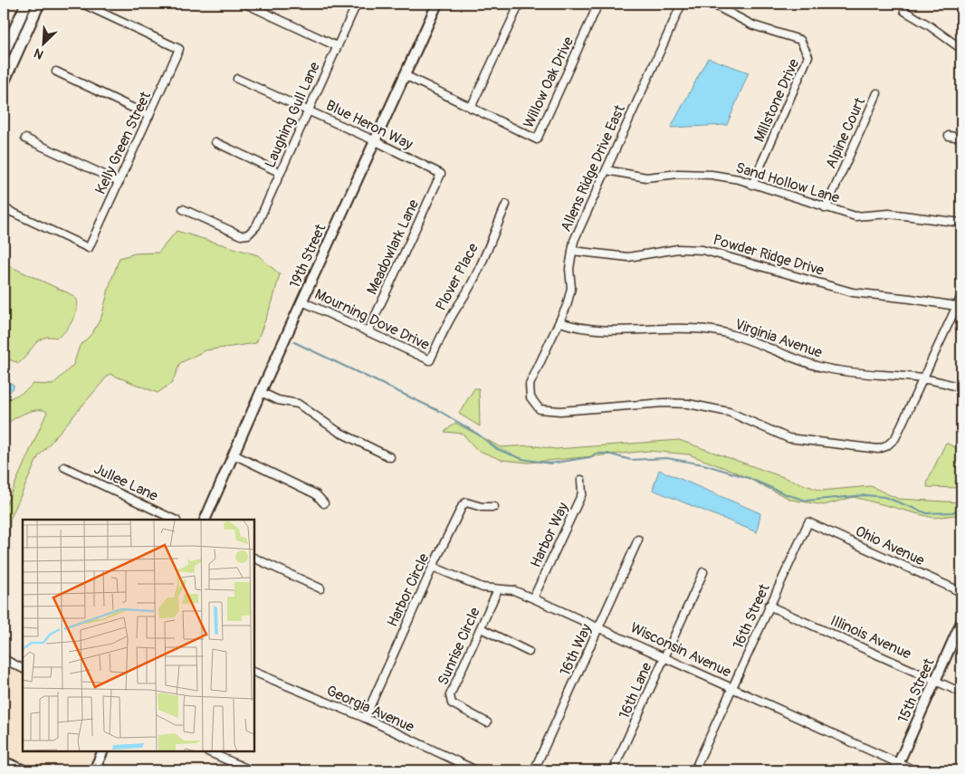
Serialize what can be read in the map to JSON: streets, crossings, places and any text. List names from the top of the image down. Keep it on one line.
{"streets":{"street":["Willow Oak Drive","Millstone Drive","Laughing Gull Lane","Blue Heron Way","Alpine Court","Kelly Green Street","Allens Ridge Drive East","Sand Hollow Lane","Meadowlark Lane","Powder Ridge Drive","19th Street","Plover Place","Mourning Dove Drive","Virginia Avenue","Jullee Lane","Harbor Way","Ohio Avenue","Harbor Circle","16th Street","Illinois Avenue","Sunrise Circle","16th Way","Wisconsin Avenue","16th Lane","15th Street","Georgia Avenue"]},"crossings":[["Willow Oak Drive","19th Street"],["Millstone Drive","Sand Hollow Lane"],["Laughing Gull Lane","Blue Heron Way"],["Blue Heron Way","Meadowlark Lane"],["Blue Heron Way","19th Street"],["Alpine Court","Sand Hollow Lane"],["Allens Ridge Drive East","Sand Hollow Lane"],["Allens Ridge Drive East","Powder Ridge Drive"],["Allens Ridge Drive East","Virginia Avenue"],["Meadowlark Lane","Mourning Dove Drive"],["19th Street","Mourning Dove Drive"],["Plover Place","Mourning Dove Drive"],["Harbor Way","Wisconsin Avenue"],["Ohio Avenue","16th Street"],["Harbor Circle","Wisconsin Avenue"],["Harbor Circle","Georgia Avenue"],["16th Street","Illinois Avenue"],["16th Street","Wisconsin Avenue"],["Illinois Avenue","15th Street"],["Sunrise Circle","Wisconsin Avenue"],["16th Way","Wisconsin Avenue"],["Wisconsin Avenue","16th Lane"],["Wisconsin Avenue","15th Street"]],"north":"bottom left"}
